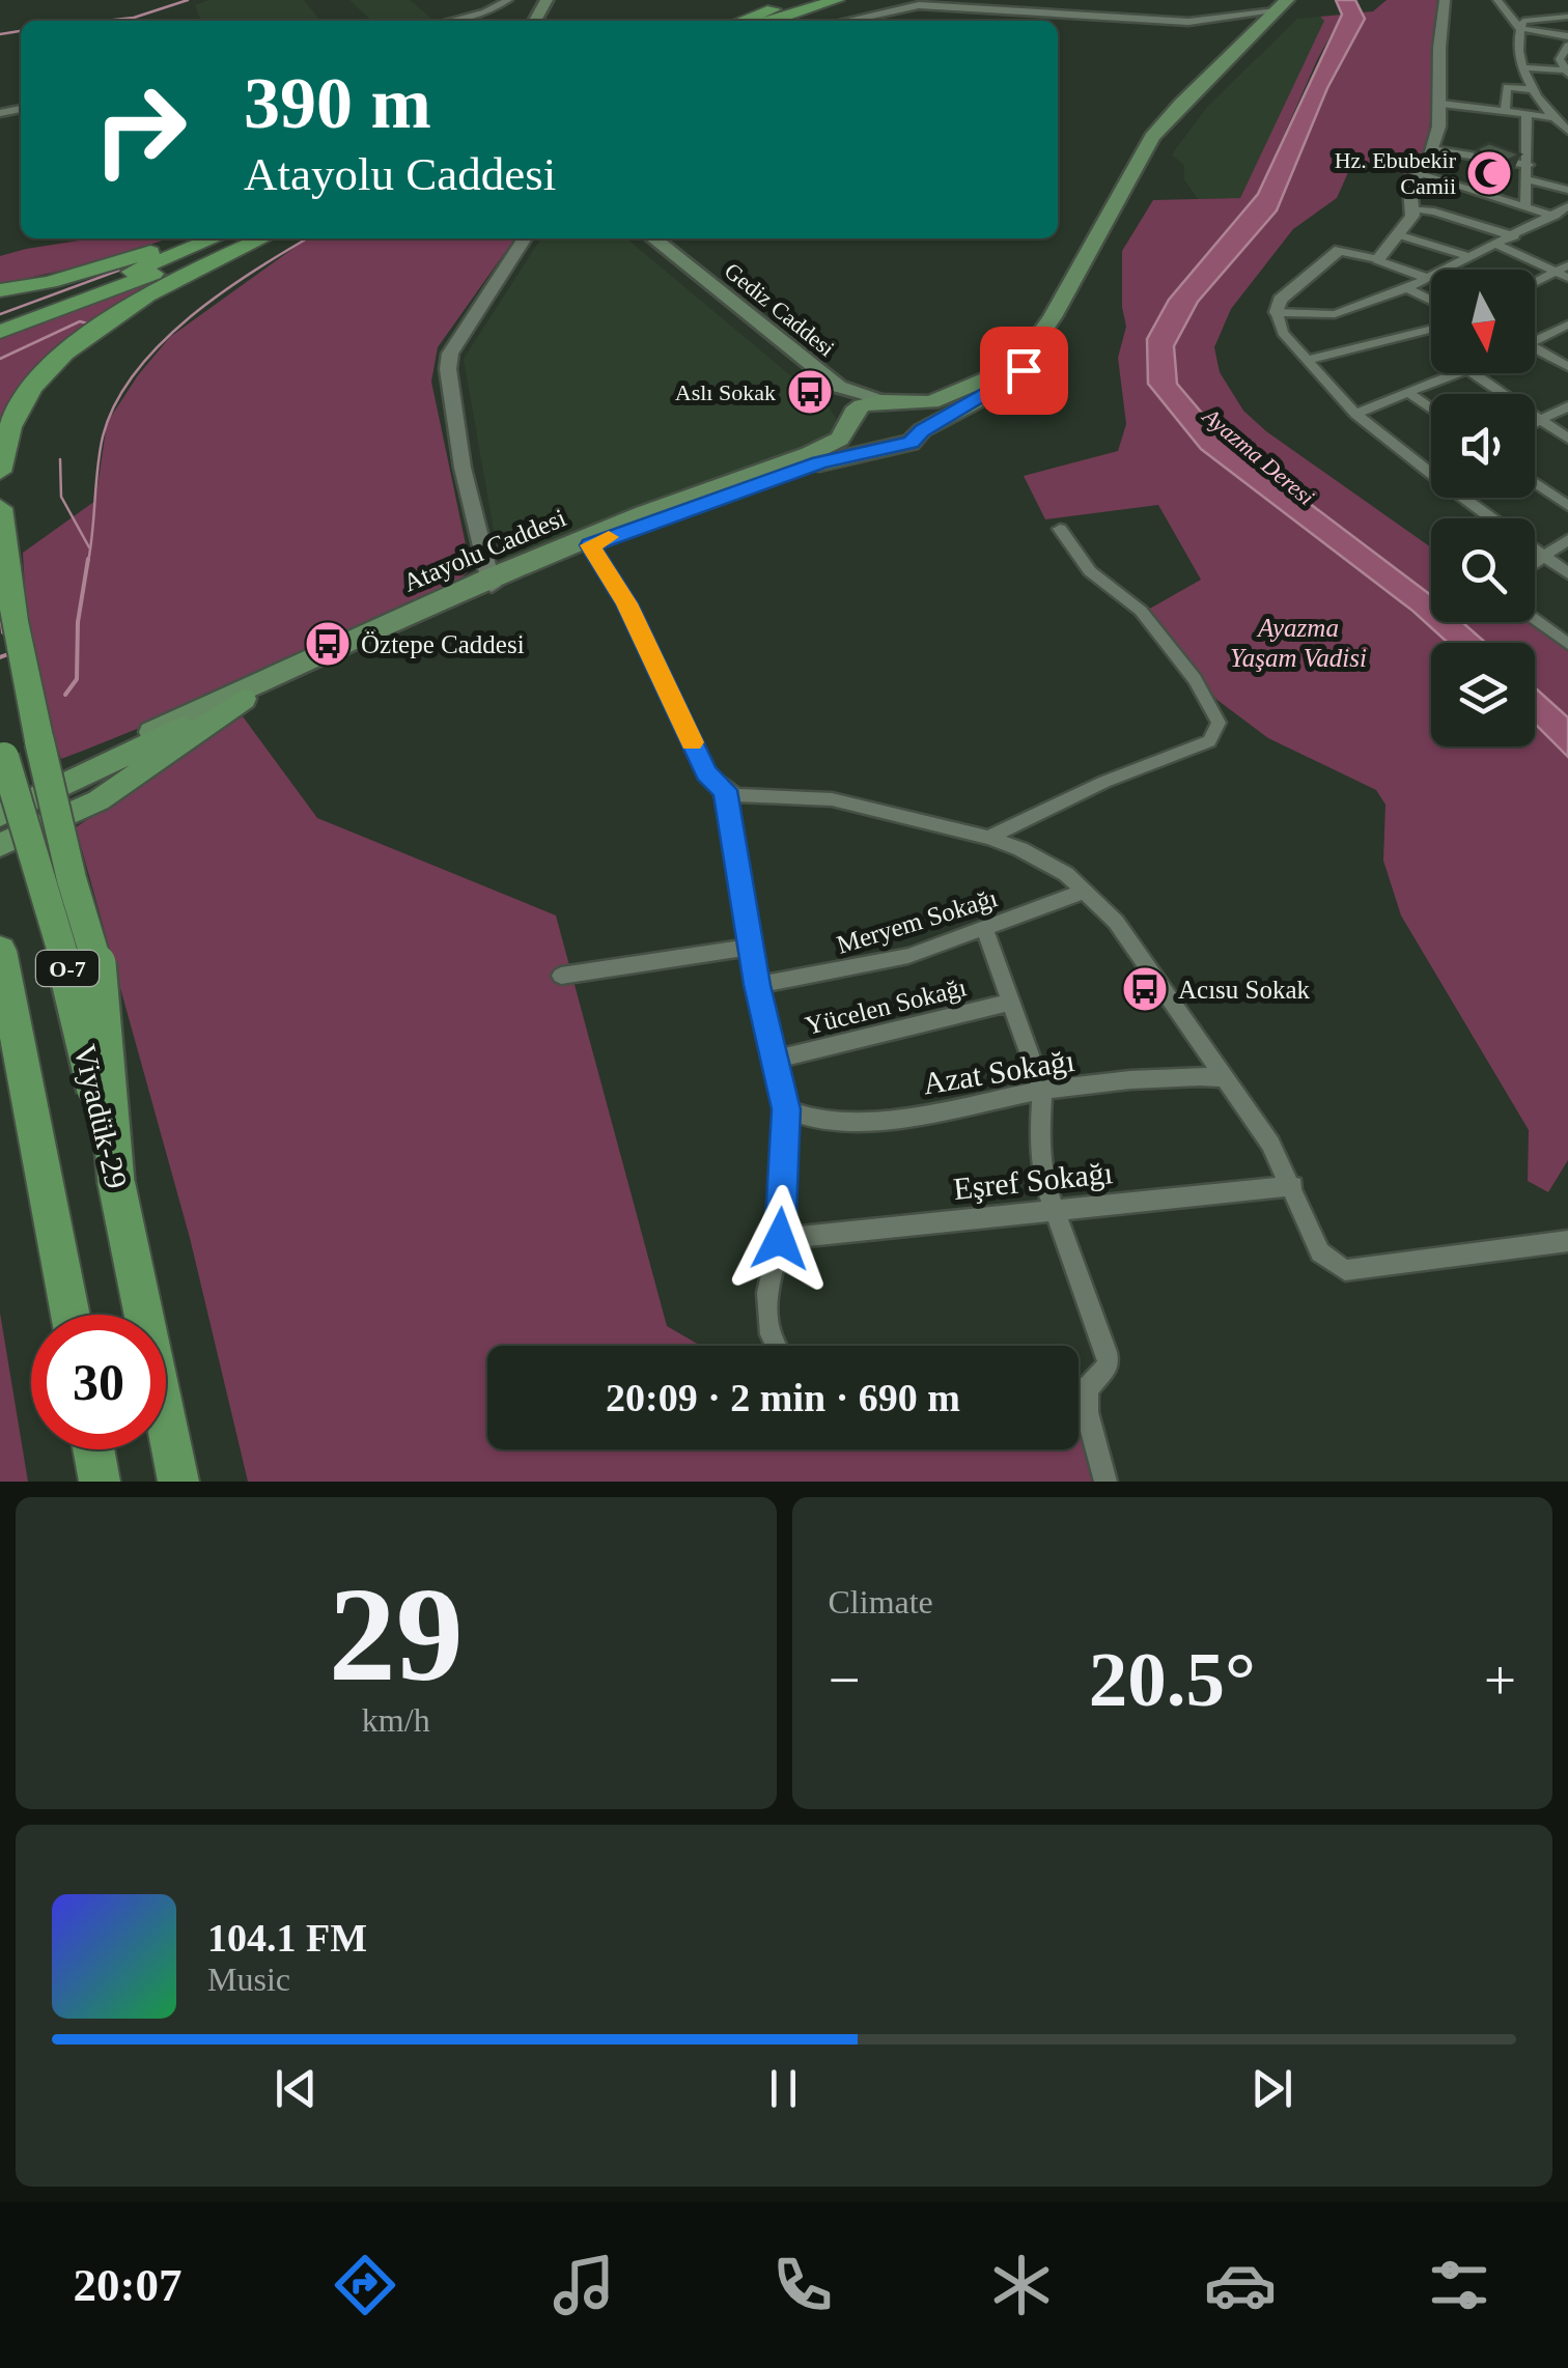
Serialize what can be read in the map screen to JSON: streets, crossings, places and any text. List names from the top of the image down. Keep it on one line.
{"streets":{"highway":["O-7","Viyadük-29"],"main road":["Gediz Caddesi","Atayolu Caddesi"],"street":["Meryem Sokağı","Yücelen Sokağı","Azat Sokağı","Eşref Sokağı"]},"crossings":[["Gediz Caddesi","Atayolu Caddesi"]],"water":["Ayazma Deresi"],"parks":["Ayazma Yaşam Vadisi"],"places":{"mosque":["Hz. Ebubekir Camii"],"bus stop":["Aslı Sokak","Öztepe Caddesi","Acısu Sokak"]},"north":"bottom","page":{"turn":["390 m","Atayolu Caddesi"],"limit":"30","trip":"20:09 · 2 min · 690 m","tile":[["29","km/h"],"Climate"],"heat":["−","20.5°","+"],"song":["104.1 FM","Music"],"tabs":"20:07"}}
